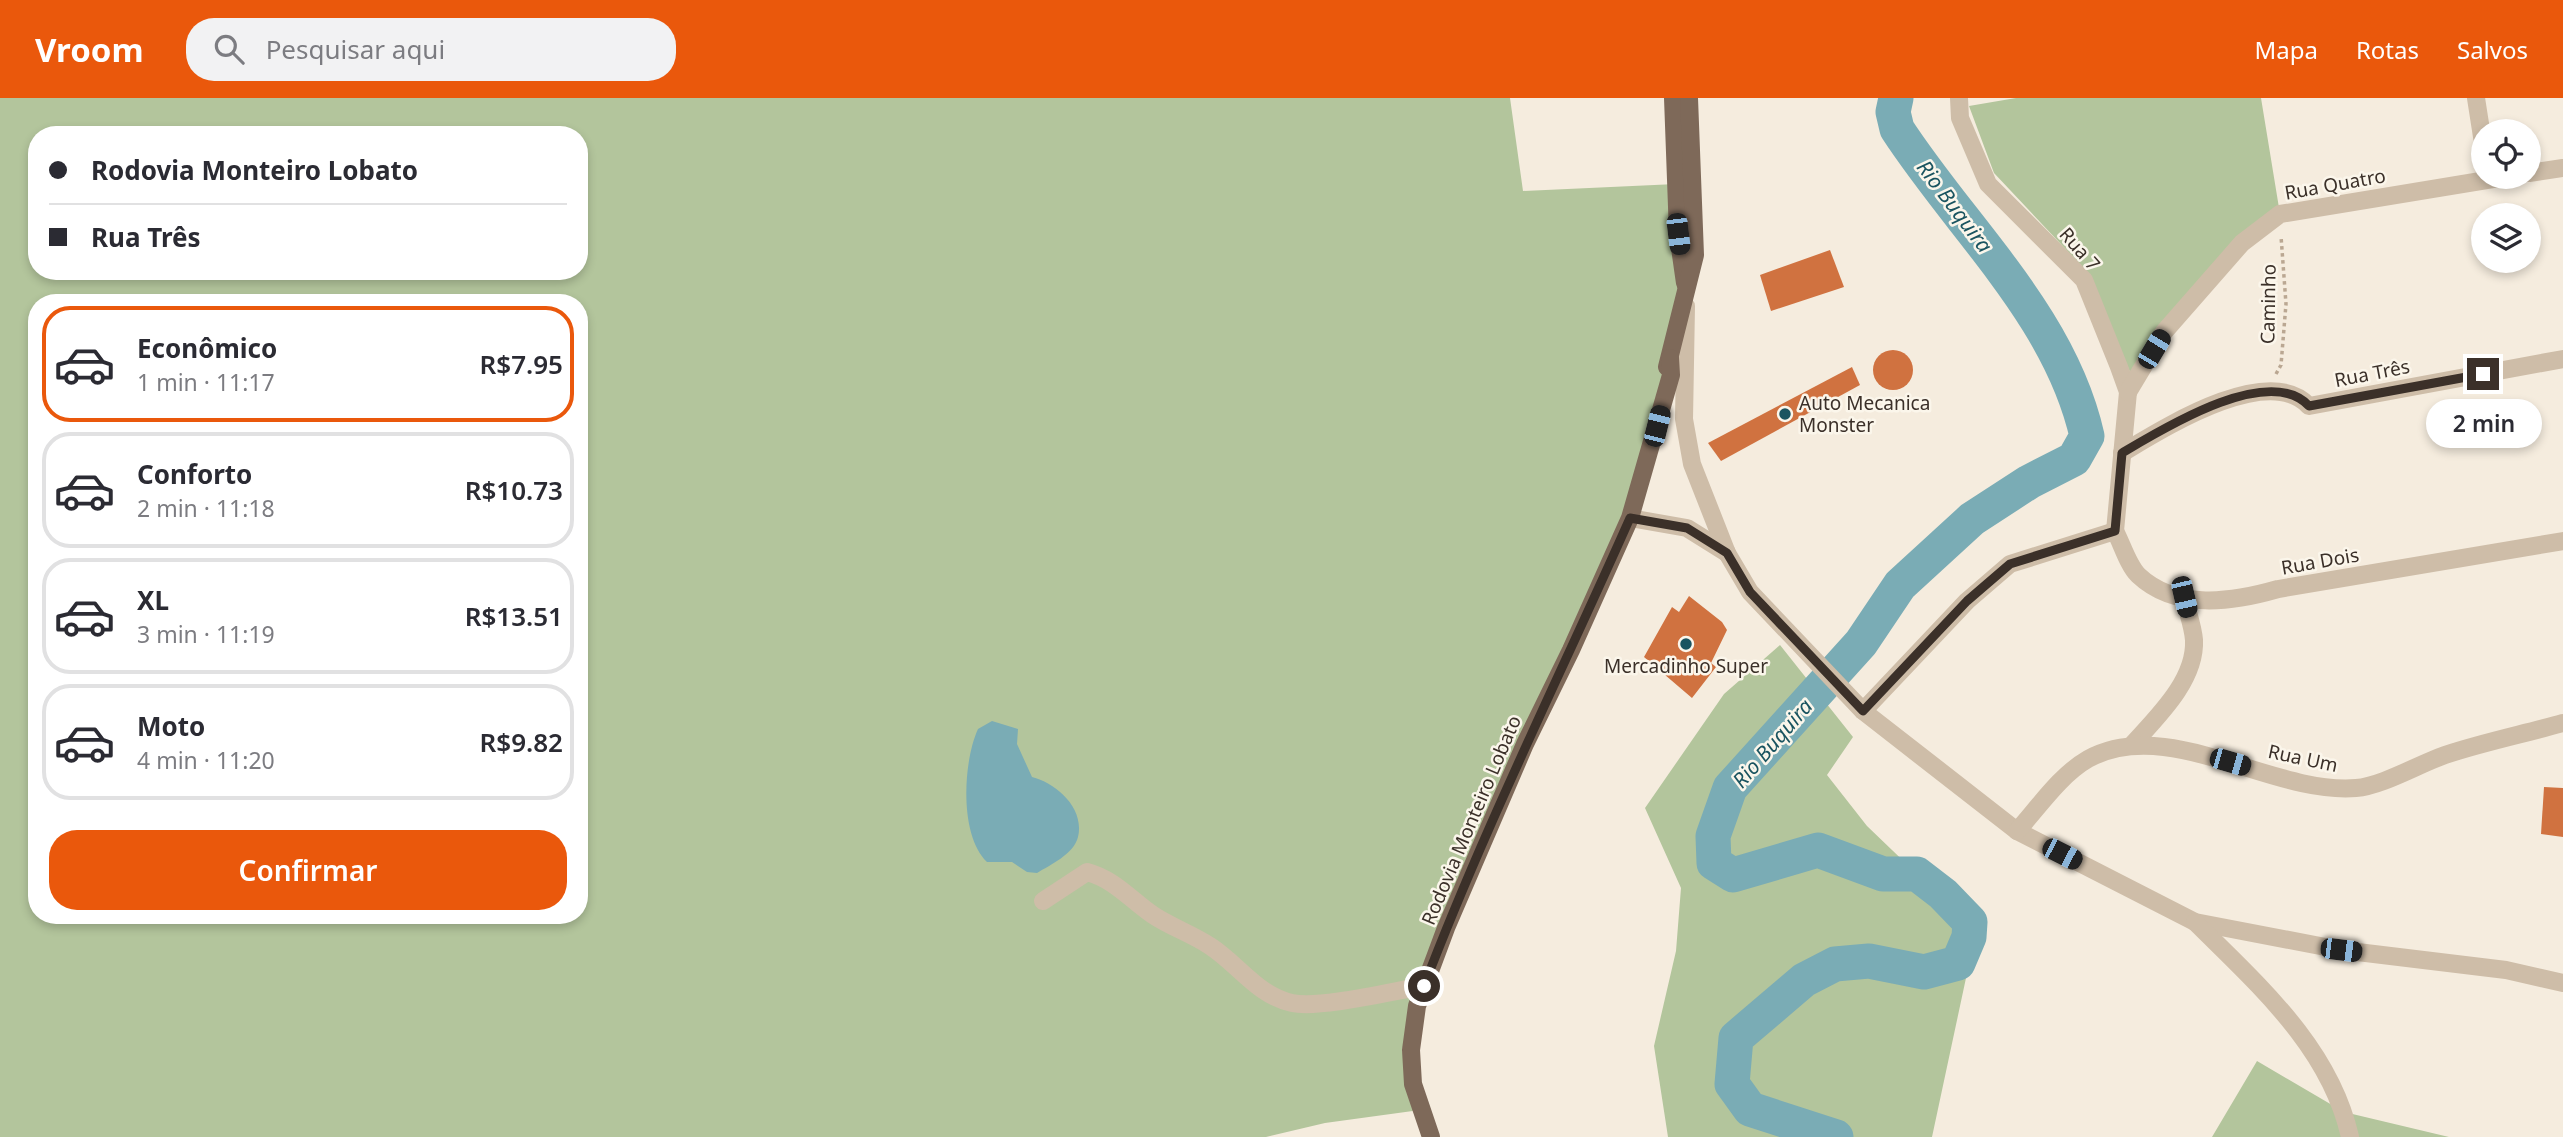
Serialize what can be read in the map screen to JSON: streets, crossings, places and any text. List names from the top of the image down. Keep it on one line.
{"streets":{"main road":["Rodovia Monteiro Lobato"],"street":["Rua Quatro","Rua 7","Rua Três","Rua Dois","Rua Um"],"path":["Caminho"]},"crossings":[["Rua Quatro","Rua 7"],["Rua Quatro","Caminho"],["Rua 7","Rua Três"],["Rua 7","Rua Dois"],["Caminho","Rua Três"]],"water":["Rio Buquira"],"places":["Auto Mecanica Monster","Mercadinho Super"],"page":{"header":"Vroom","search":"Pesquisar aqui","nav":["Mapa","Rotas","Salvos"],"banner":["Rodovia Monteiro Lobato","Rua Três"],"list":[{"name":"Econômico","note":"1 min · 11:17","value":"R$7.95"},{"name":"Conforto","note":"2 min · 11:18","value":"R$10.73"},{"name":"XL","note":"3 min · 11:19","value":"R$13.51"},{"name":"Moto","note":"4 min · 11:20","value":"R$9.82"}],"bubble":"2 min","buttons":"Confirmar"}}
